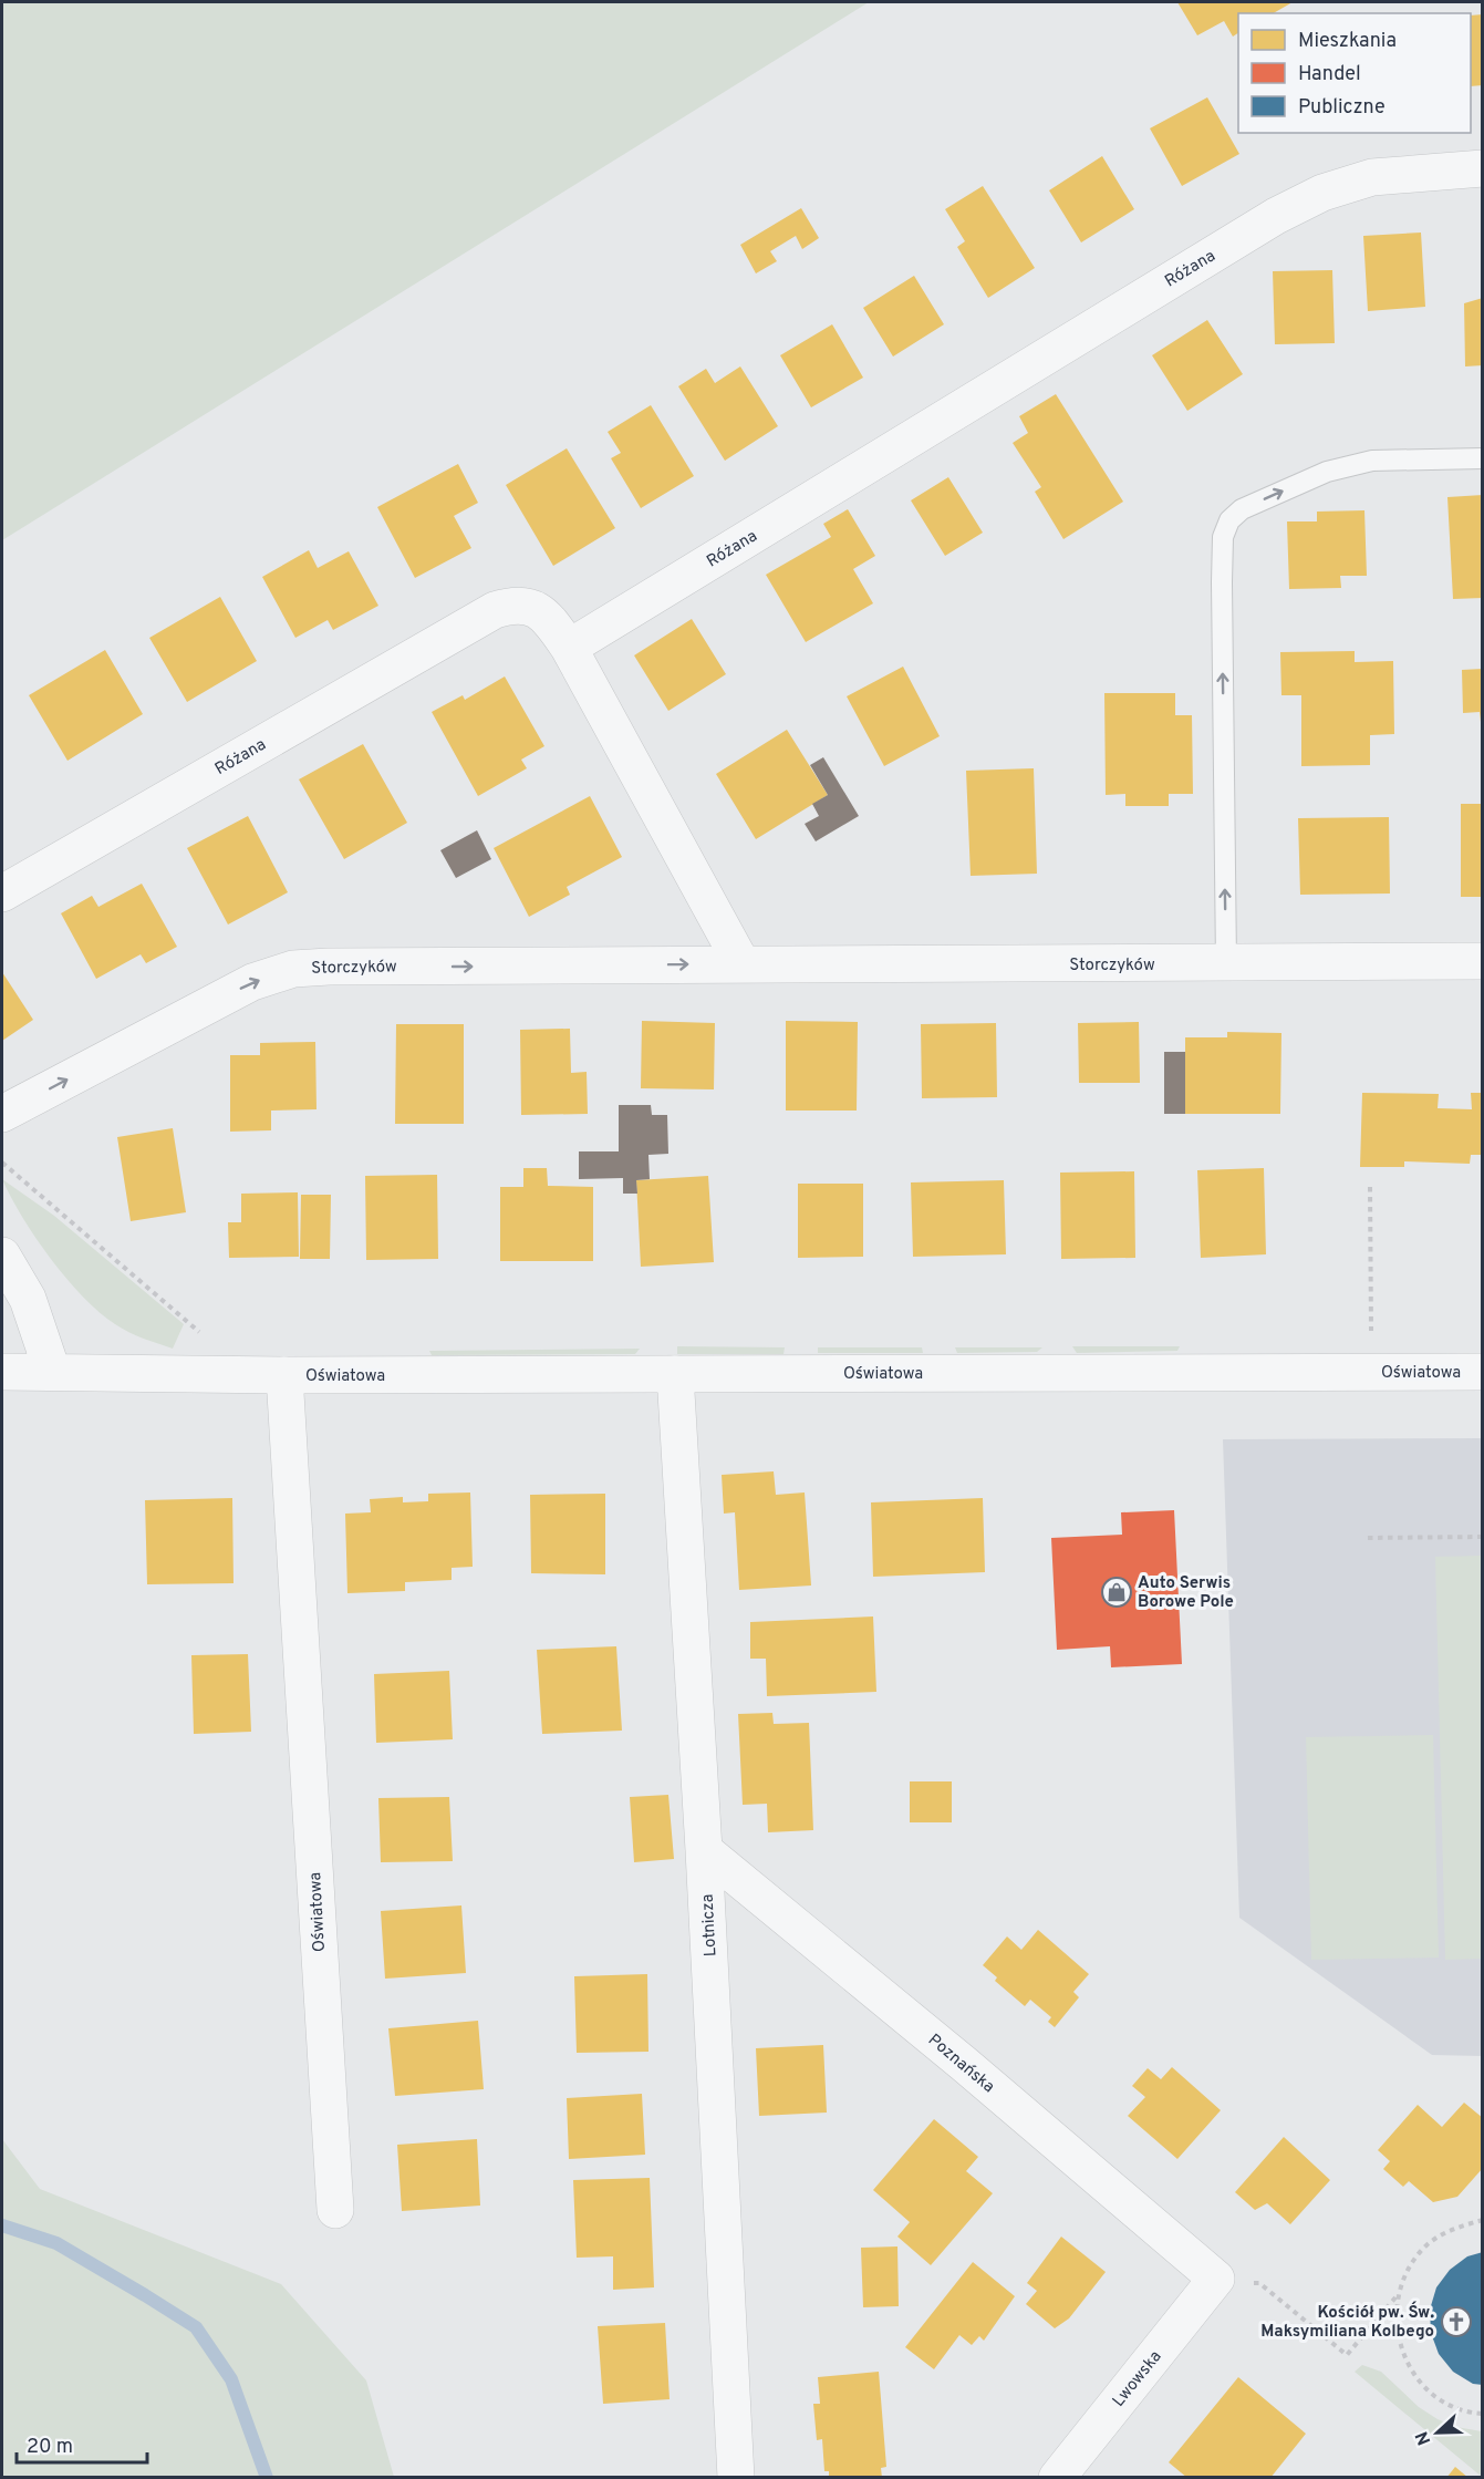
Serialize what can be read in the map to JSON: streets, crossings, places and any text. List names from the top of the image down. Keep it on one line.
{"streets":{"street":["Różana","Storczyków","Oświatowa","Lotnicza","Poznańska","Lwowska"]},"crossings":[["Oświatowa","Lotnicza"],["Lotnicza","Poznańska"],["Poznańska","Lwowska"]],"one_way":["Storczyków"],"places":{"shop":["Auto Serwis Borowe Pole"],"church":["Kościół pw. Św. Maksymiliana Kolbego"]},"legend":["Mieszkania","Handel","Publiczne"],"scale_bar":"20 m","north":"left"}
